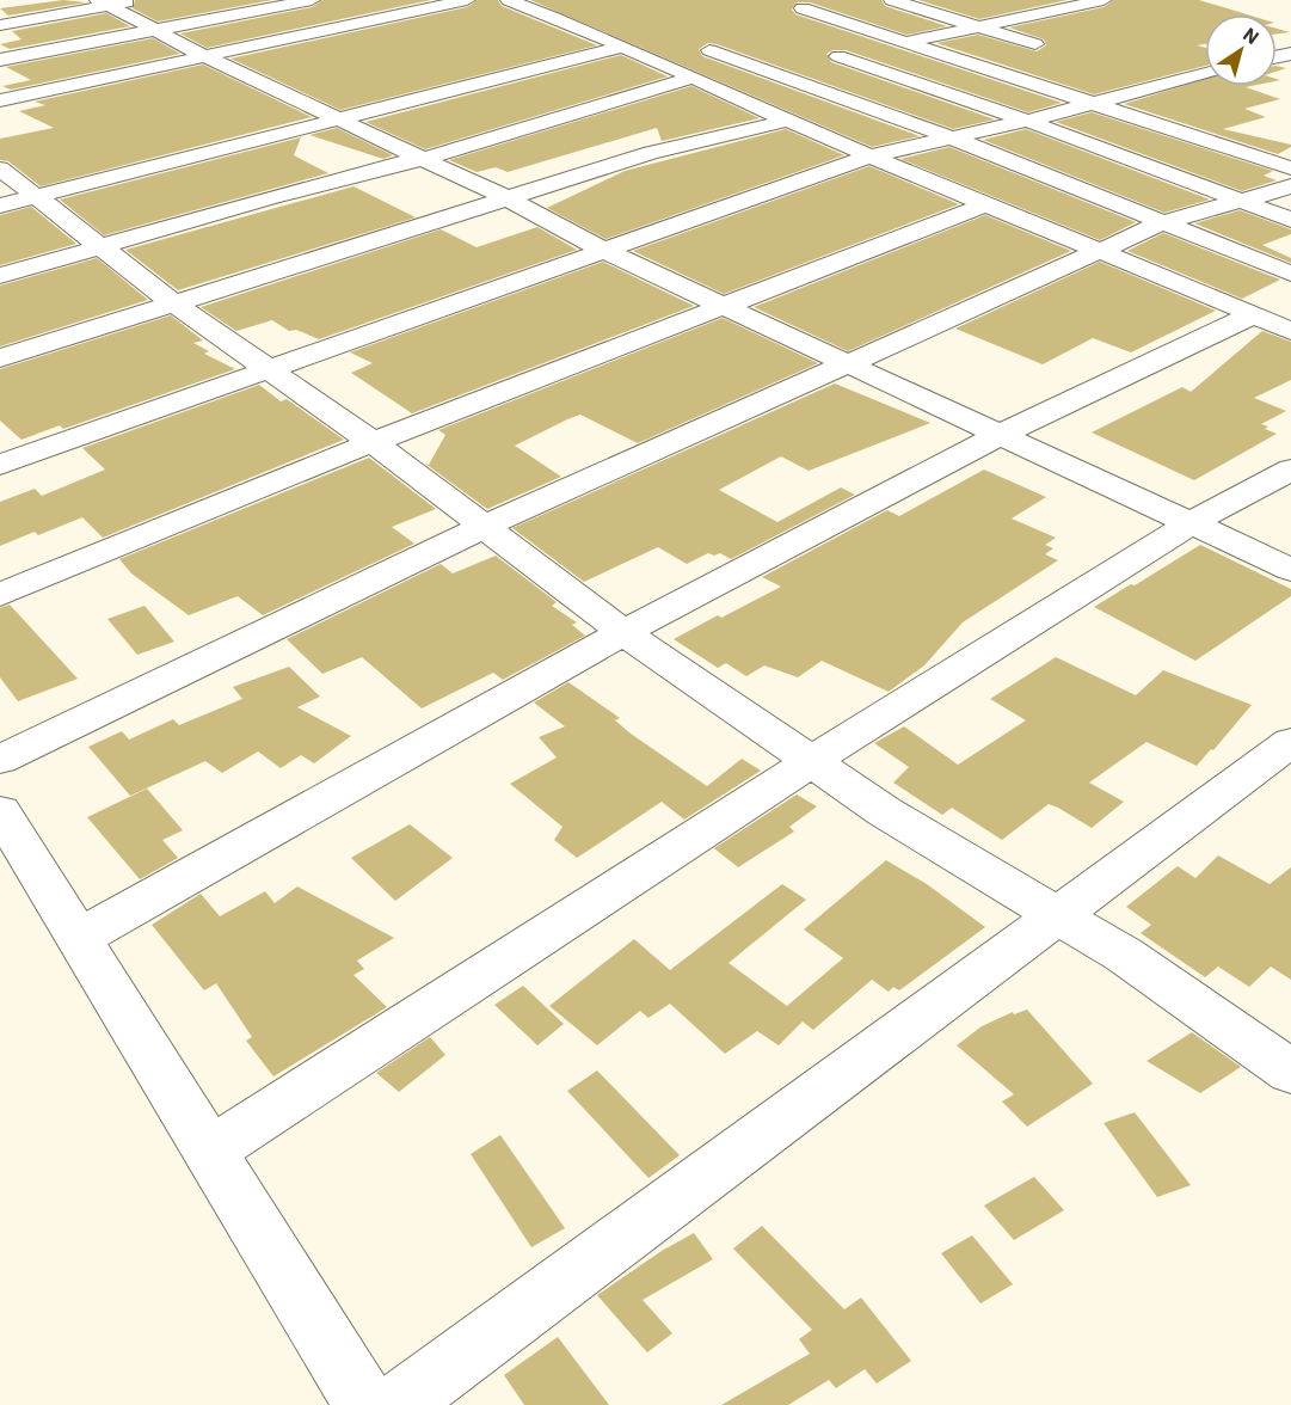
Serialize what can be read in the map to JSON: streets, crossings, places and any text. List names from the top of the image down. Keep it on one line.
{"north":"top right"}
